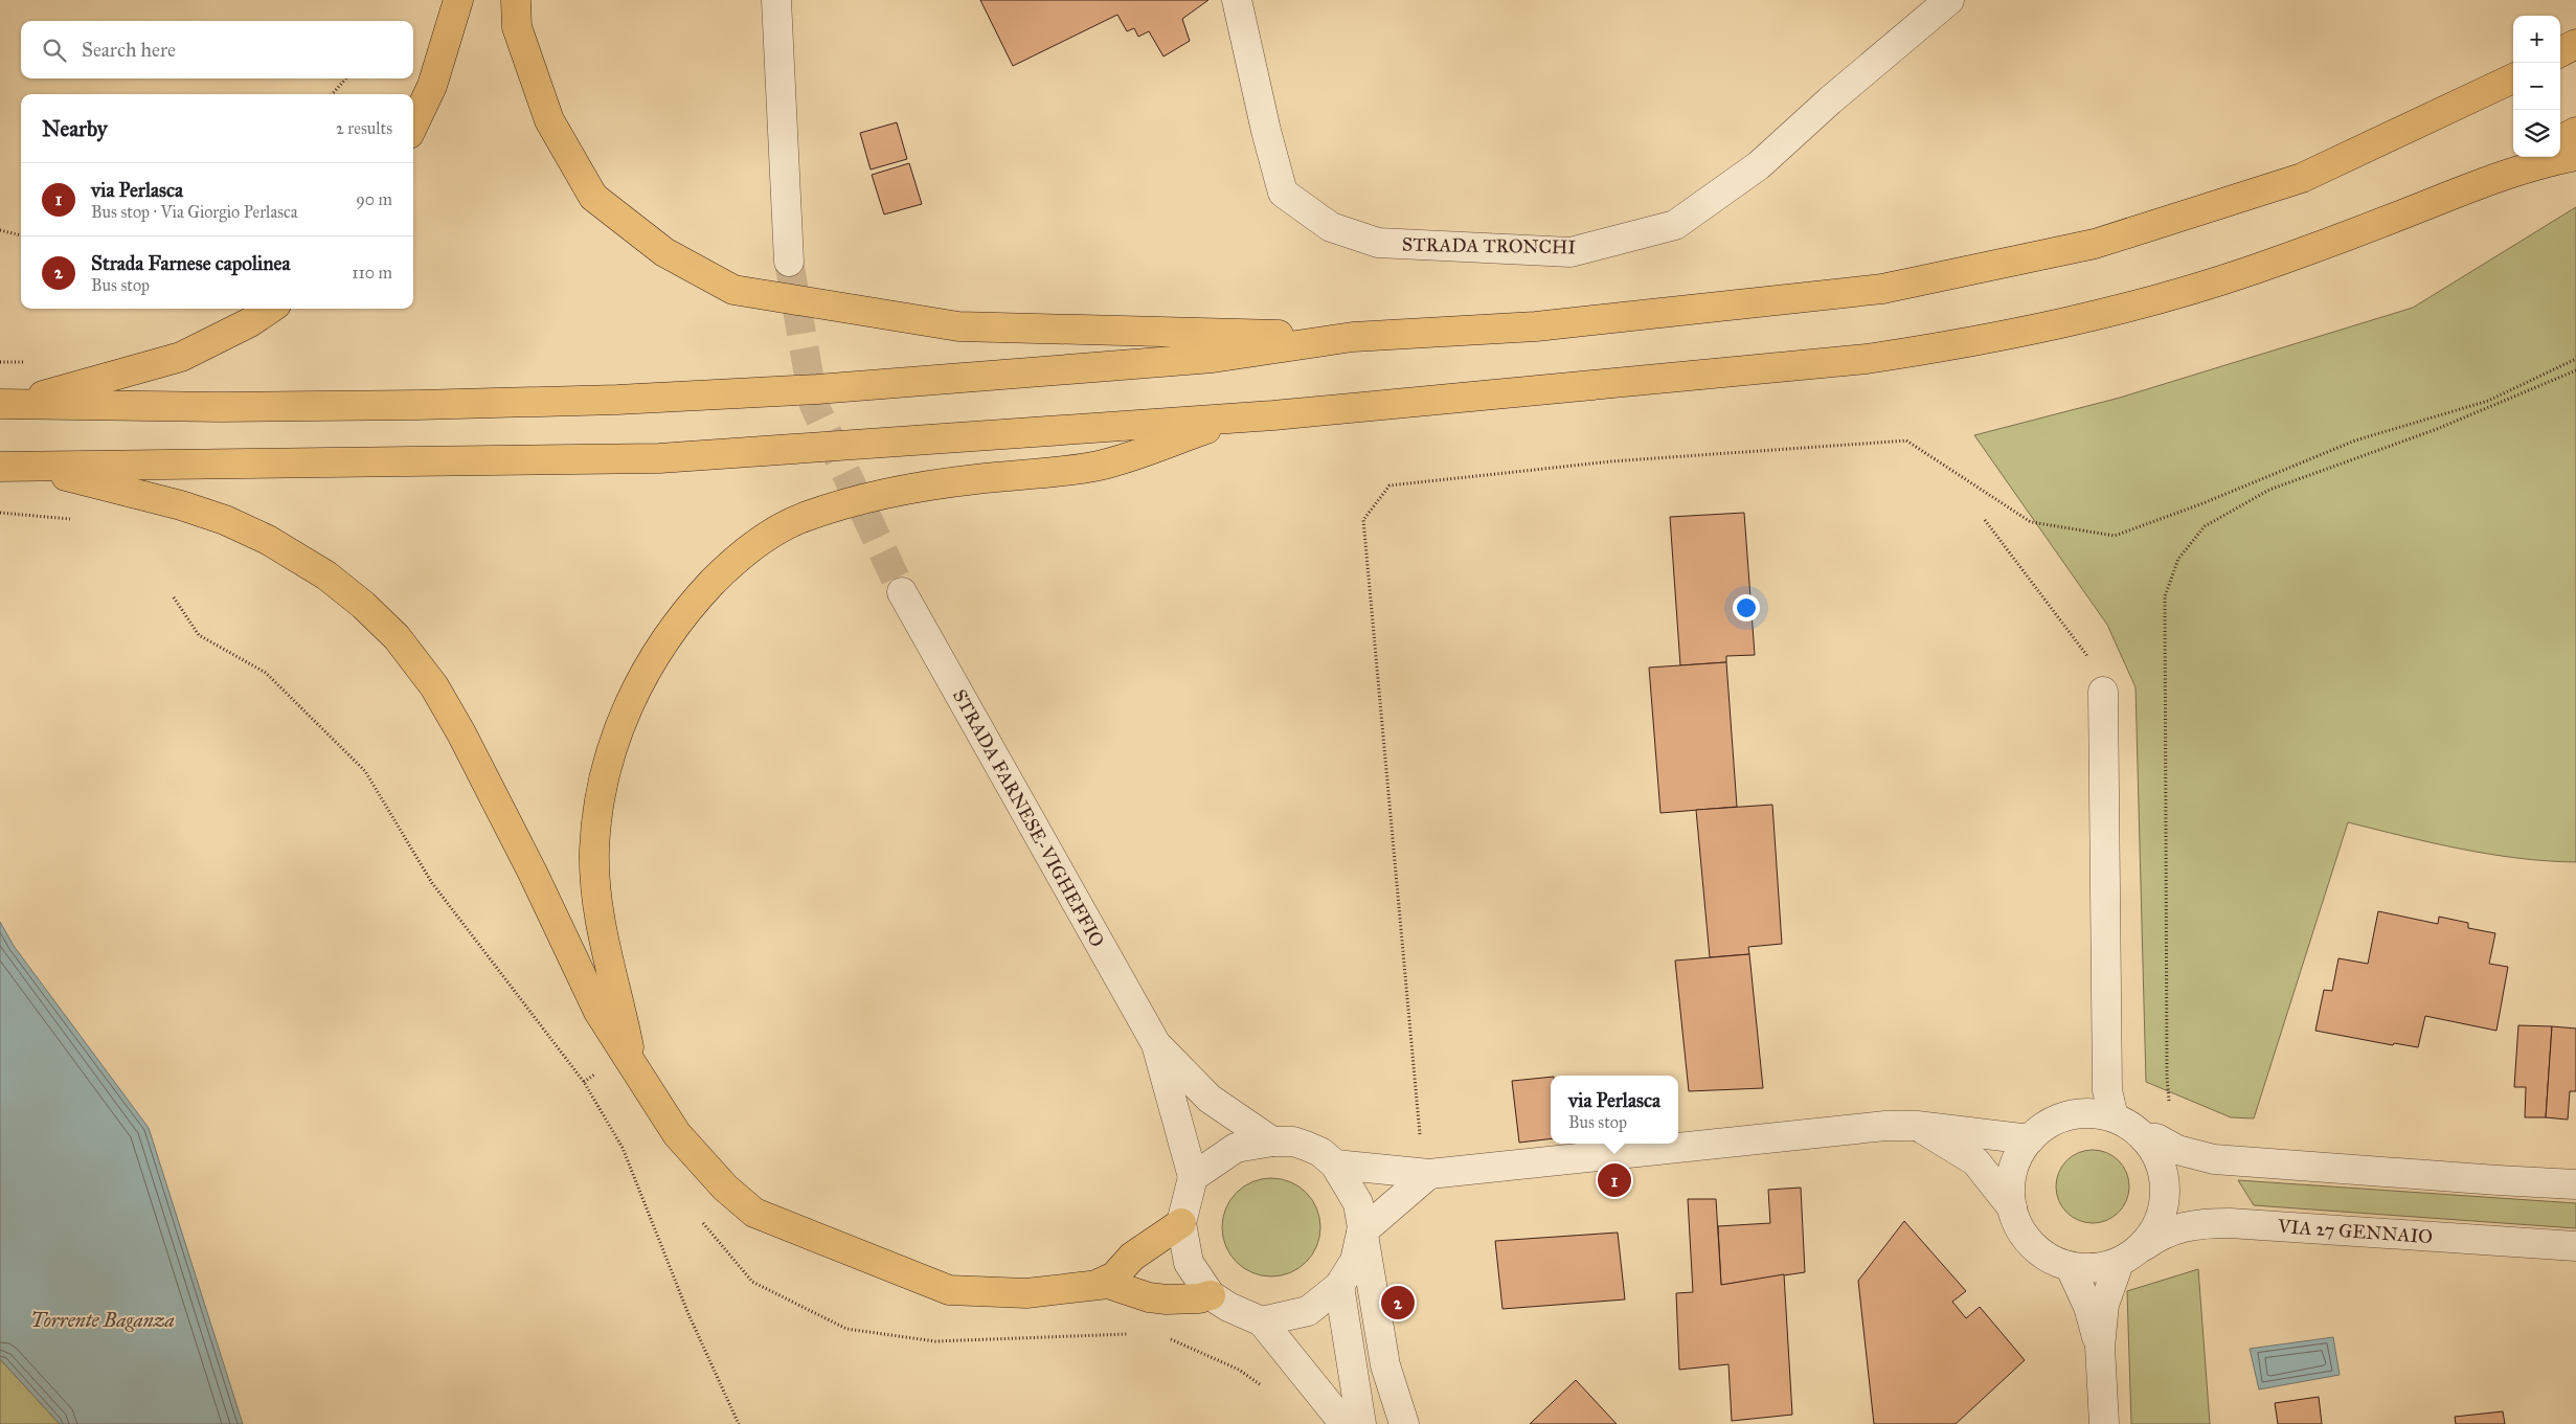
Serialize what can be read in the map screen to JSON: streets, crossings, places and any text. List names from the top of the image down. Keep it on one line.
{"streets":{"street":["STRADA TRONCHI","STRADA FARNESE-VIGHEFFIO","VIA 27 GENNAIO"]},"water":["Torrente Baganza"],"page":{"map_buttons":["+","−"],"search":"Search here","heading":["Nearby","2 results"],"list":[{"mark":"1","name":"via Perlasca","note":"Bus stop · Via Giorgio Perlasca","value":"90 m"},{"mark":"2","name":"Strada Farnese capolinea","note":"Bus stop","value":"110 m"}],"popup":["via Perlasca","Bus stop"],"pins":["1","2"]}}
